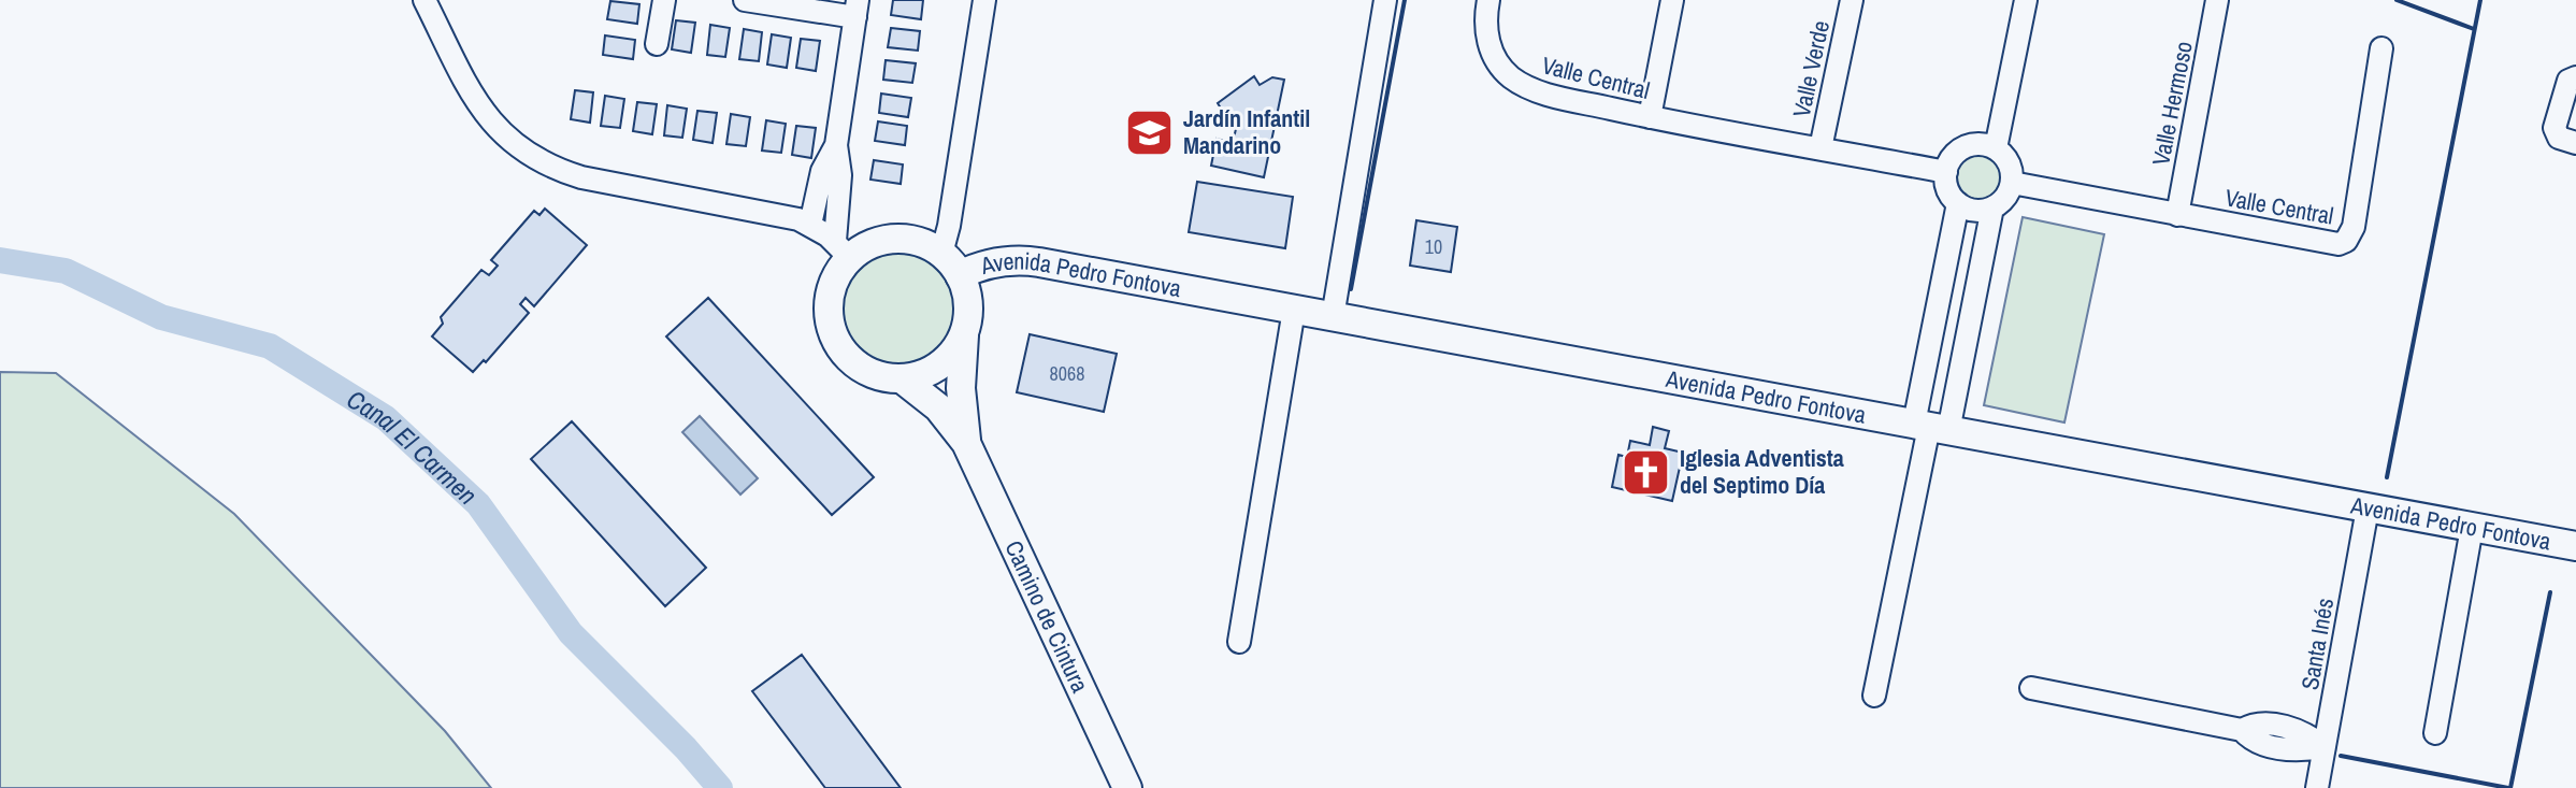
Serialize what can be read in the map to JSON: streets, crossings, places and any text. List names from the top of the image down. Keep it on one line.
{"streets":{"street":["Valle Verde","Valle Central","Valle Hermoso","Avenida Pedro Fontova","Camino de Cintura","Santa Inés"]},"crossings":[["Valle Verde","Valle Central"],["Valle Central","Valle Hermoso"],["Avenida Pedro Fontova","Camino de Cintura"],["Avenida Pedro Fontova","Santa Inés"]],"water":["Canal El Carmen"],"places":{"school or university":["Jardín Infantil Mandarino"],"church":["Iglesia Adventista del Septimo Día"]},"house_numbers":["10","8068"]}
